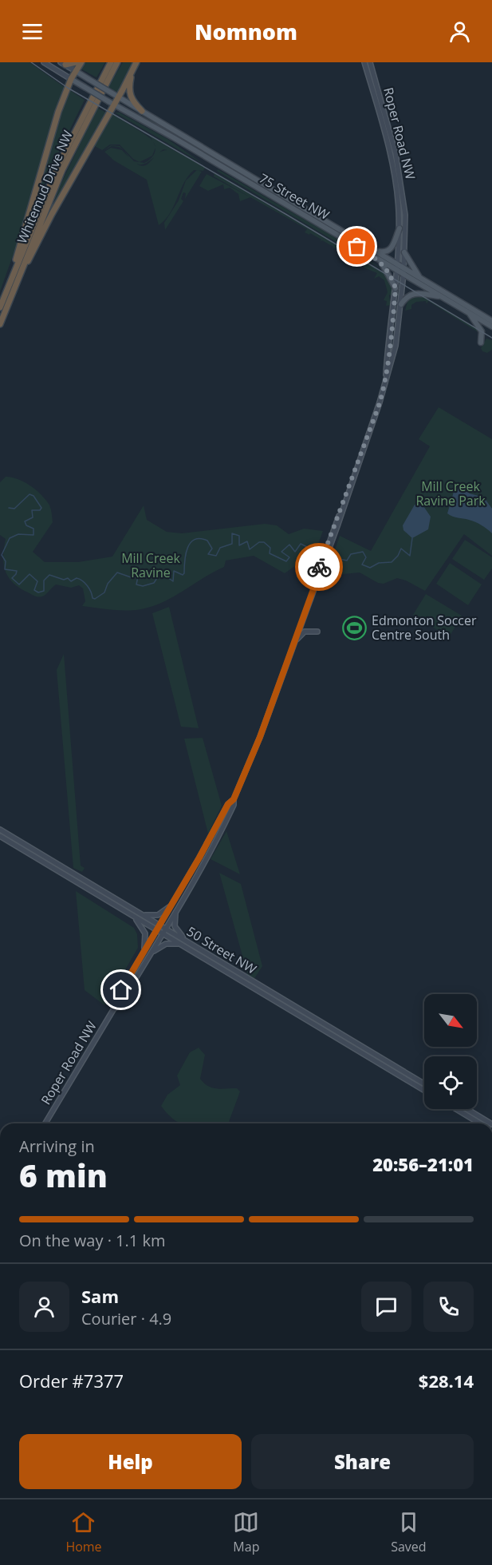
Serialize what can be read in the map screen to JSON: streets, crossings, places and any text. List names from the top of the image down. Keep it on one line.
{"streets":{"highway":["Whitemud Drive NW"],"main road":["Roper Road NW","75 Street NW","50 Street NW"]},"crossings":[["Roper Road NW","75 Street NW"],["Roper Road NW","50 Street NW"]],"parks":["Mill Creek Ravine Park","Mill Creek Ravine"],"places":{"sports":["Edmonton Soccer Centre South"]},"north":"bottom right","page":{"header":"Nomnom","heading":["6 min","Arriving in","20:56–21:01"],"panel":["Sam","Courier · 4.9","Order #7377","$28.14"],"bar":"On the way · 1.1 km","buttons":["Help","Share"],"tabs":["Home","Map","Saved"]}}
